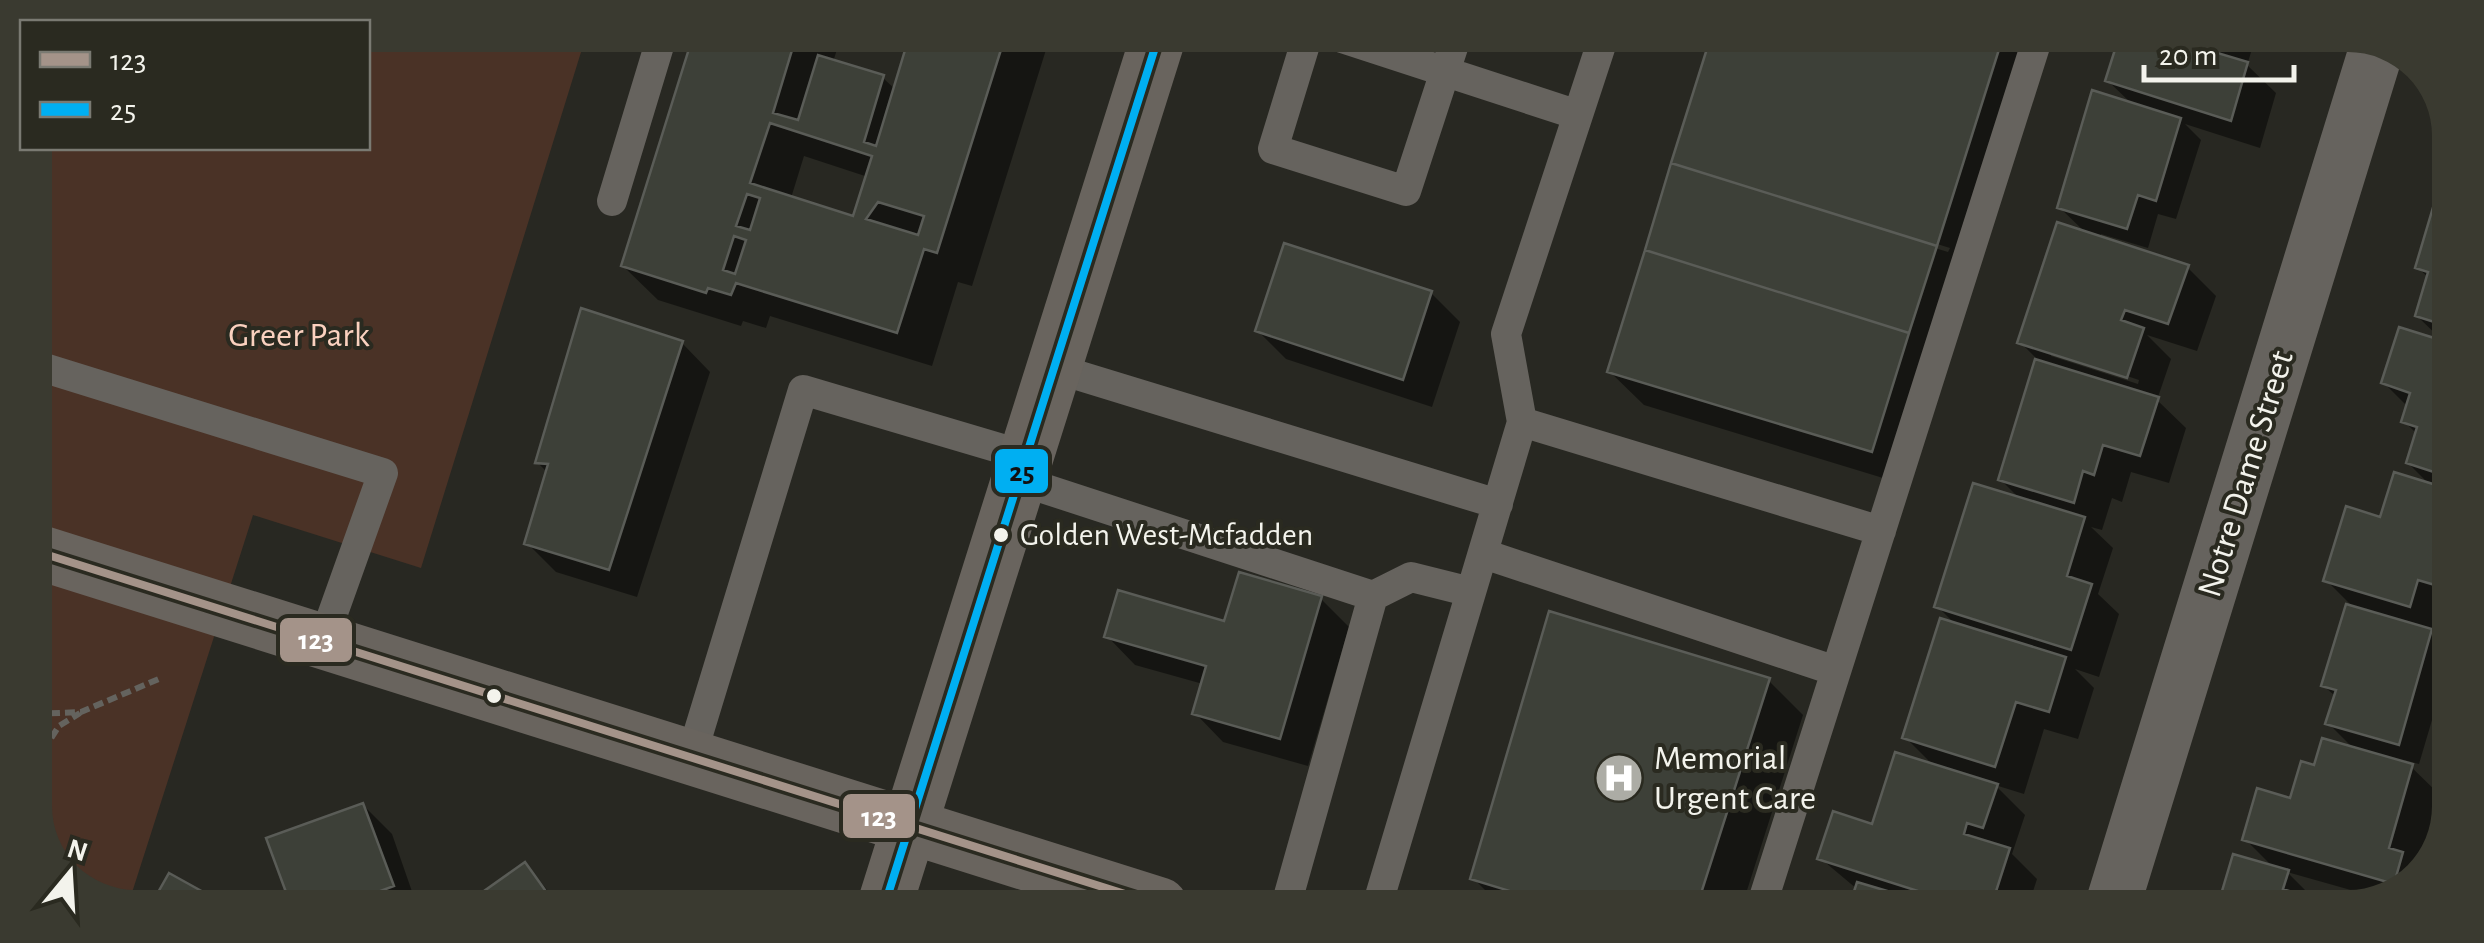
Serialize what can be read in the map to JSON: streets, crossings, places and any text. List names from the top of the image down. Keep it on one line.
{"streets":{"street":["Notre Dame Street"]},"parks":["Greer Park"],"places":{"other":["Golden West-Mcfadden"],"hospital":["Memorial Urgent Care"]},"lines":["transit line 25","transit line 123"],"legend":["123","25"],"scale_bar":"20 m","north":"top"}
